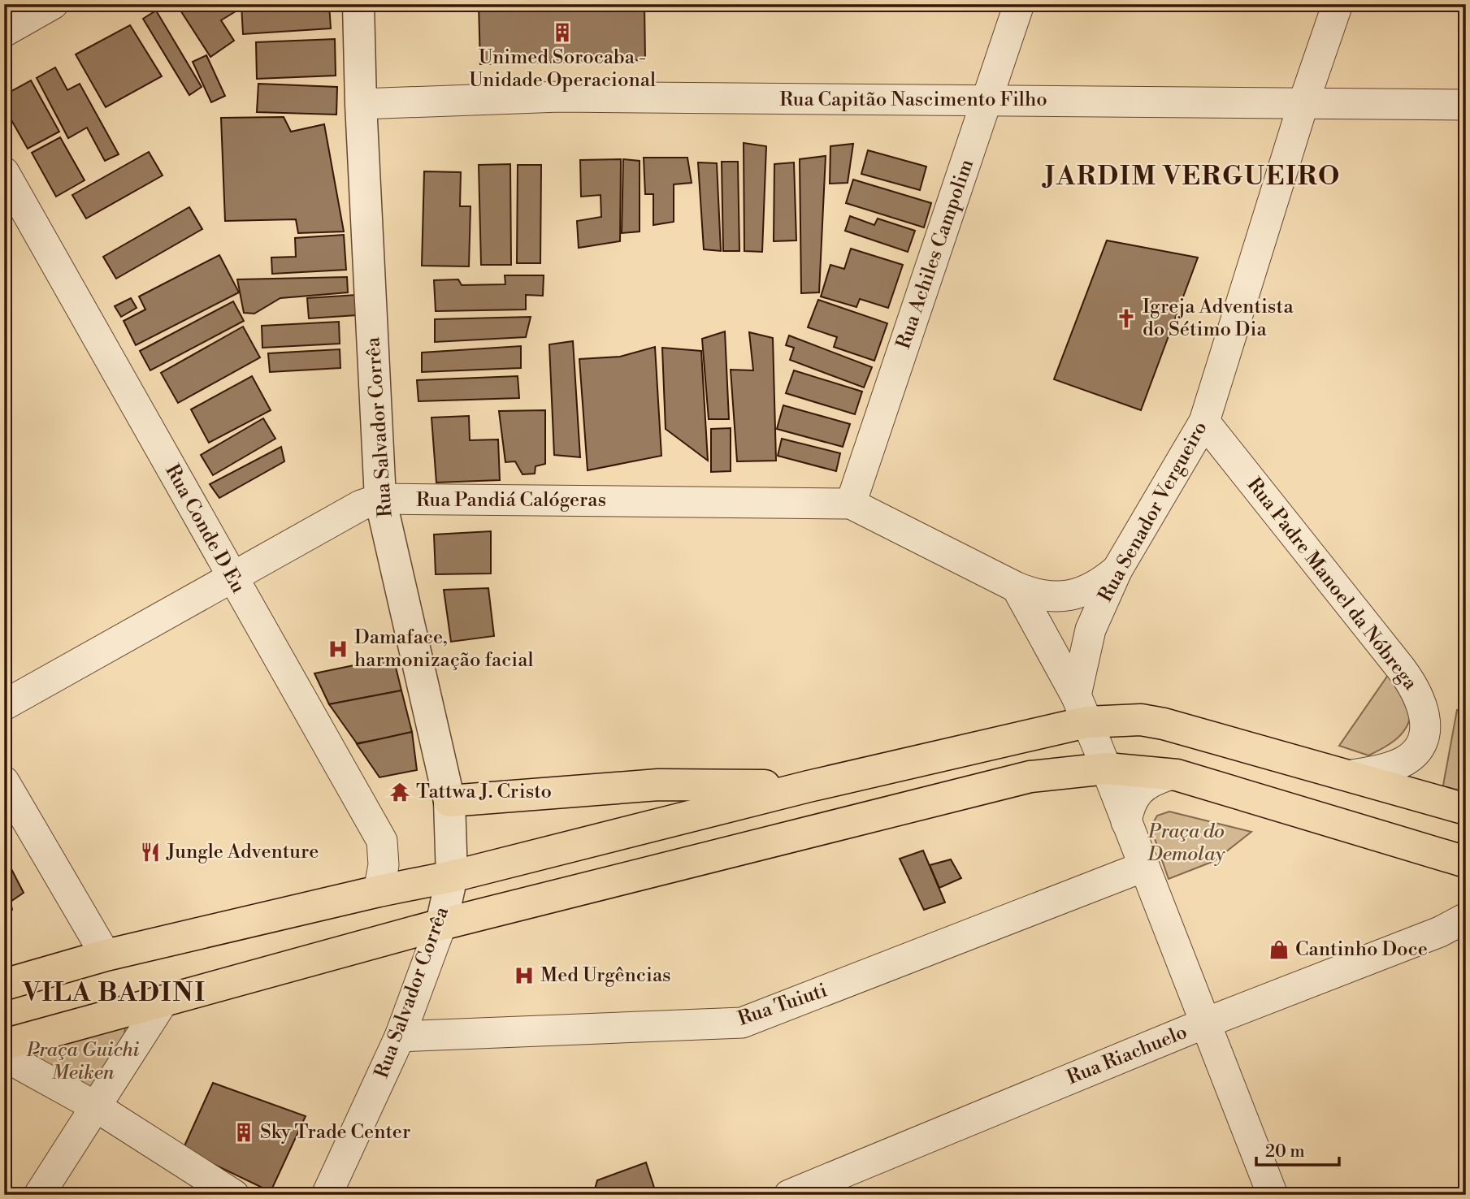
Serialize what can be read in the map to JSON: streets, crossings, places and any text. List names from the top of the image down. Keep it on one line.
{"streets":{"street":["Rua Capitão Nascimento Filho","Rua Achiles Campolim","Rua Salvador Corrêa","Rua Pandiá Calógeras","Rua Senador Vergueiro","Rua Conde D Eu","Rua Padre Manoel da Nóbrega","Rua Tuiuti","Rua Riachuelo"]},"crossings":[["Rua Capitão Nascimento Filho","Rua Achiles Campolim"],["Rua Capitão Nascimento Filho","Rua Salvador Corrêa"],["Rua Capitão Nascimento Filho","Rua Senador Vergueiro"],["Rua Achiles Campolim","Rua Pandiá Calógeras"],["Rua Salvador Corrêa","Rua Pandiá Calógeras"],["Rua Salvador Corrêa","Rua Tuiuti"],["Rua Pandiá Calógeras","Rua Senador Vergueiro"],["Rua Pandiá Calógeras","Rua Conde D Eu"],["Rua Senador Vergueiro","Rua Padre Manoel da Nóbrega"]],"districts":["JARDIM VERGUEIRO","VILA BADINI"],"parks":["Praça do Demolay","Praça Guichi Meiken"],"places":{"building":["Unimed Sorocaba - Unidade Operacional","Sky Trade Center"],"church":["Igreja Adventista do Sétimo Dia"],"hospital":["Damaface, harmonização facial","Med Urgências"],"temple":["Tattwa J. Cristo"],"restaurant":["Jungle Adventure"],"shop":["Cantinho Doce"]},"scale_bar":"20 m"}
